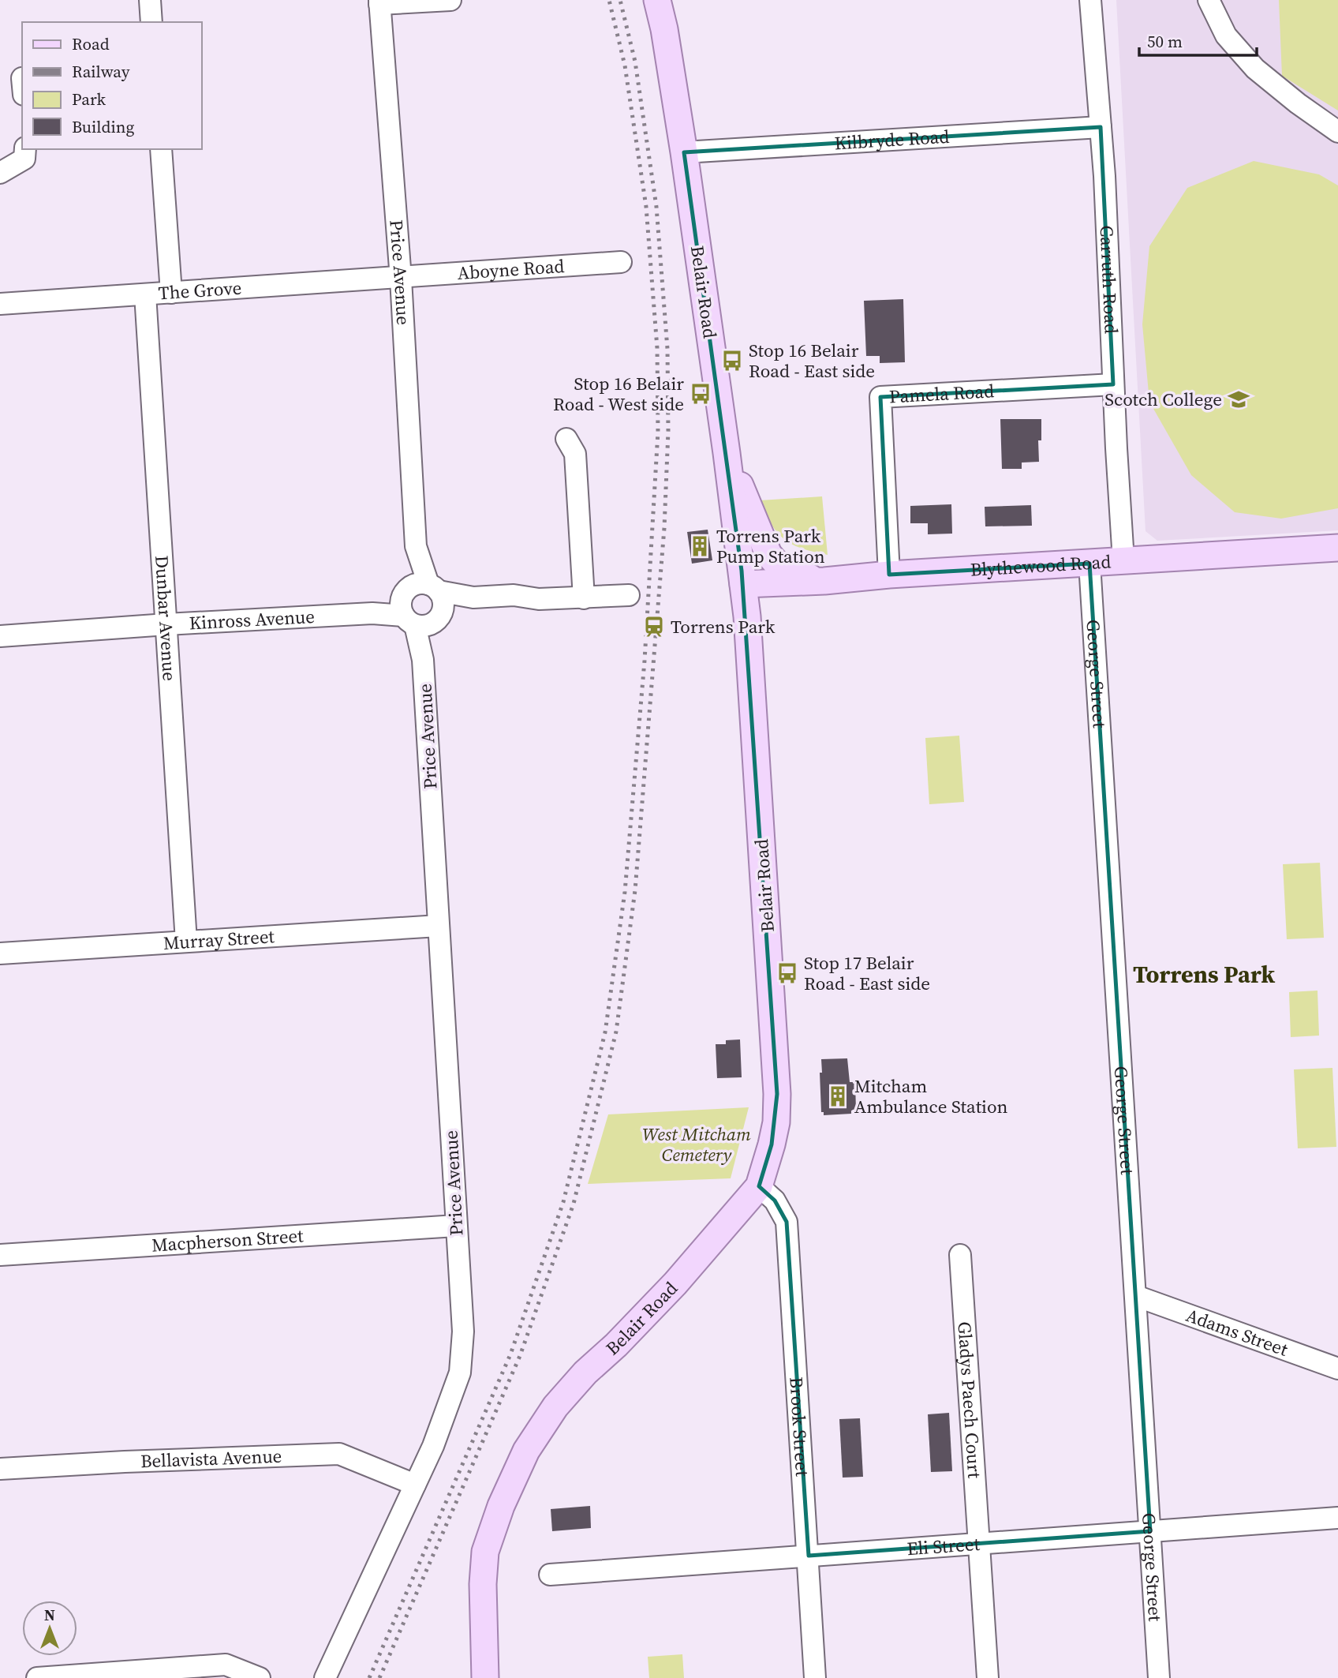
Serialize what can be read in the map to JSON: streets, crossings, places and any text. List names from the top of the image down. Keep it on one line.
{"streets":{"main road":["Belair Road","Blythewood Road"],"street":["Kilbryde Road","Aboyne Road","Price Avenue","Carruth Road","The Grove","Pamela Road","Dunbar Avenue","Kinross Avenue","George Street","Murray Street","Macpherson Street","Adams Street","Gladys Paech Court","Brook Street","Bellavista Avenue","Eli Street"]},"crossings":[["Kilbryde Road","Carruth Road"],["Kilbryde Road","Belair Road"],["Aboyne Road","Price Avenue"],["Aboyne Road","The Grove"],["Price Avenue","The Grove"],["Price Avenue","Kinross Avenue"],["Price Avenue","Murray Street"],["Price Avenue","Macpherson Street"],["Price Avenue","Bellavista Avenue"],["Carruth Road","Pamela Road"],["Carruth Road","Blythewood Road"],["The Grove","Dunbar Avenue"],["Belair Road","Blythewood Road"],["Belair Road","Brook Street"],["Pamela Road","Blythewood Road"],["Blythewood Road","George Street"],["Dunbar Avenue","Kinross Avenue"],["Dunbar Avenue","Murray Street"],["George Street","Adams Street"],["George Street","Eli Street"],["Gladys Paech Court","Eli Street"],["Brook Street","Eli Street"]],"districts":["Torrens Park"],"parks":["West Mitcham Cemetery"],"places":{"bus stop":["Stop 16 Belair Road - East side","Stop 16 Belair Road - West side","Stop 17 Belair Road - East side"],"school or university":["Scotch College"],"building":["Torrens Park Pump Station","Mitcham Ambulance Station"],"station":["Torrens Park"]},"legend":["Road","Railway","Park","Building"],"scale_bar":"50 m","north":"top"}
